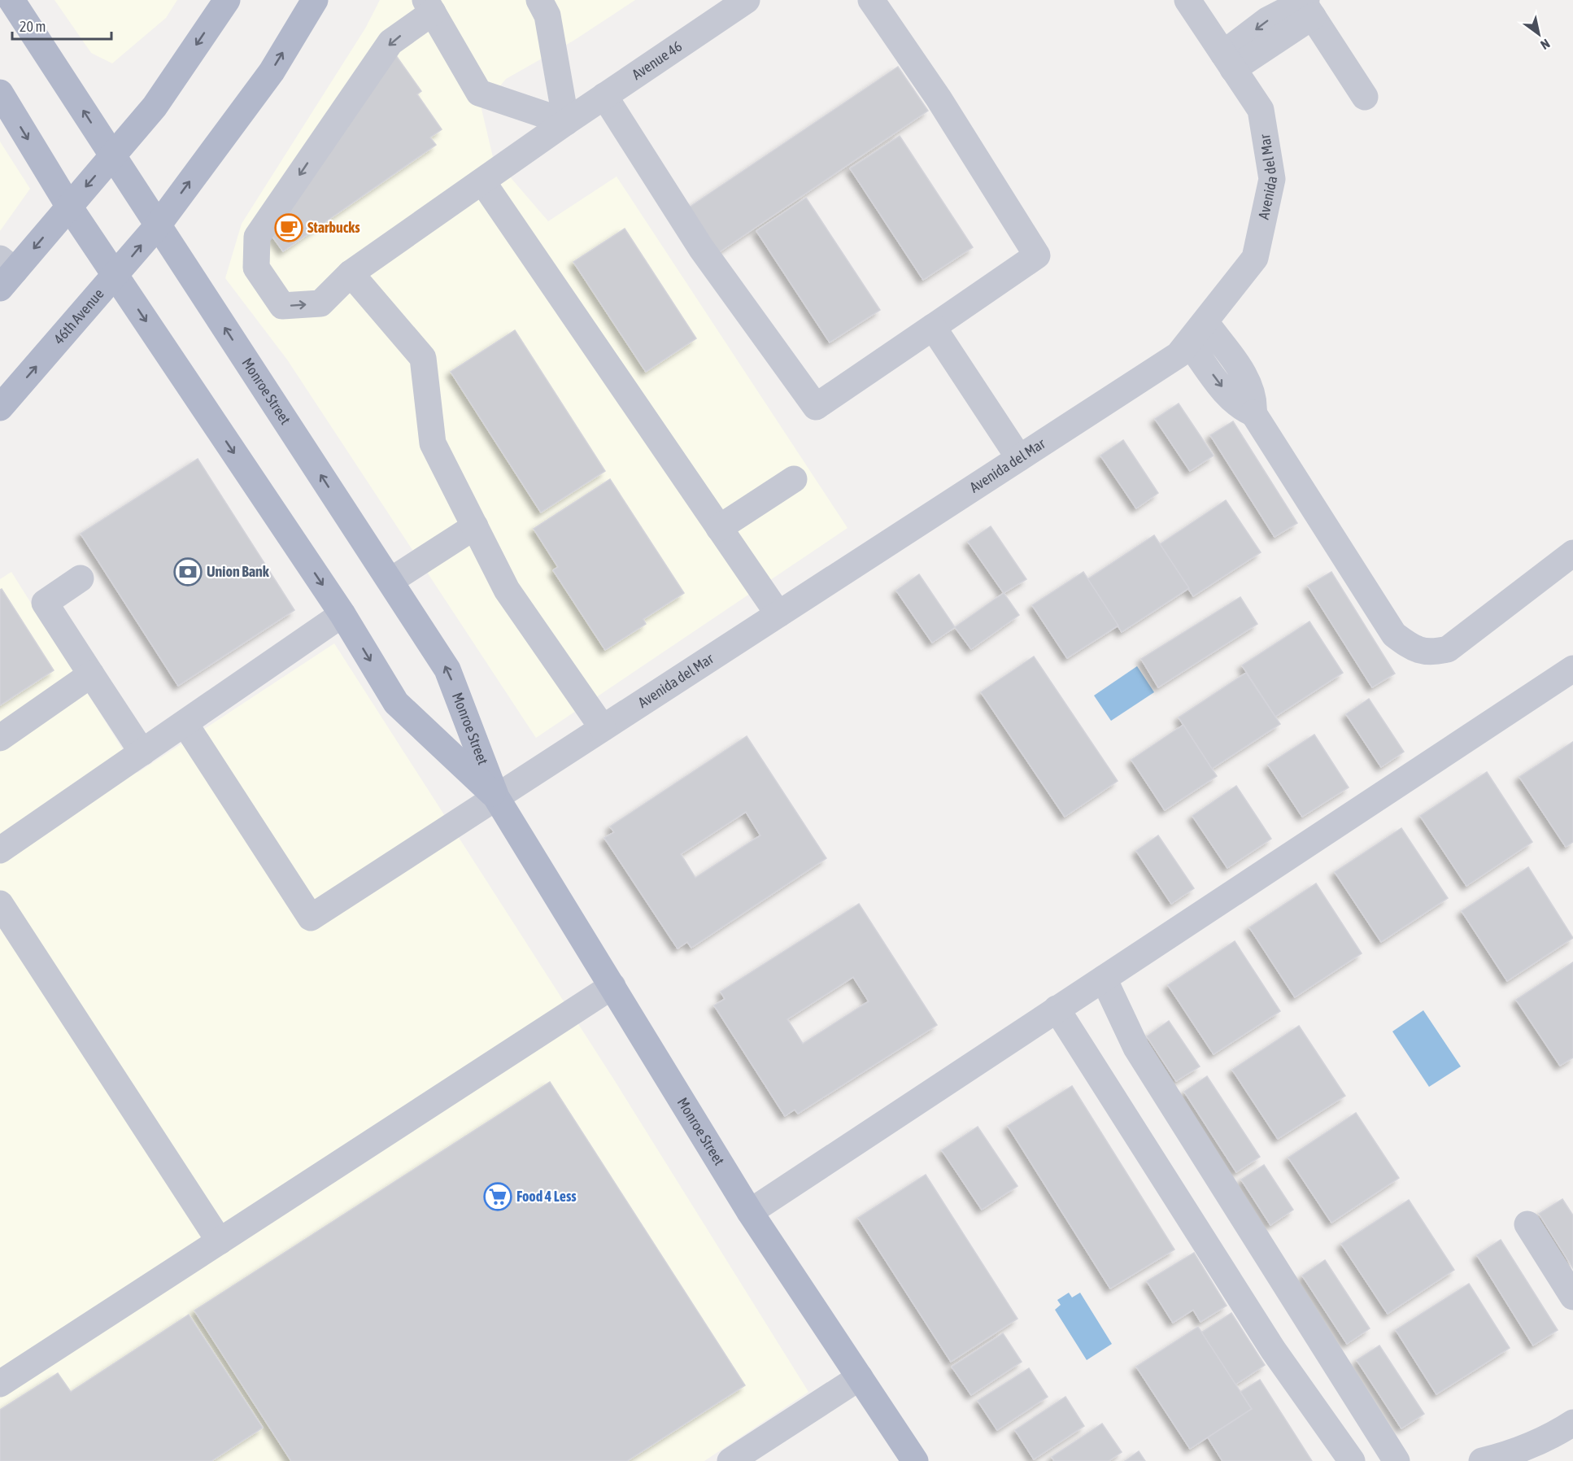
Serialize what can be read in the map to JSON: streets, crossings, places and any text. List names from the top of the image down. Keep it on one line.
{"streets":{"main road":["46th Avenue","Monroe Street"],"street":["Avenue 46","Avenida del Mar"]},"crossings":[["Avenida del Mar","Monroe Street"],["46th Avenue","Monroe Street"]],"places":{"cafe":["Starbucks"],"bank":["Union Bank"],"supermarket":["Food 4 Less"]},"scale_bar":"20 m","north":"bottom right"}
